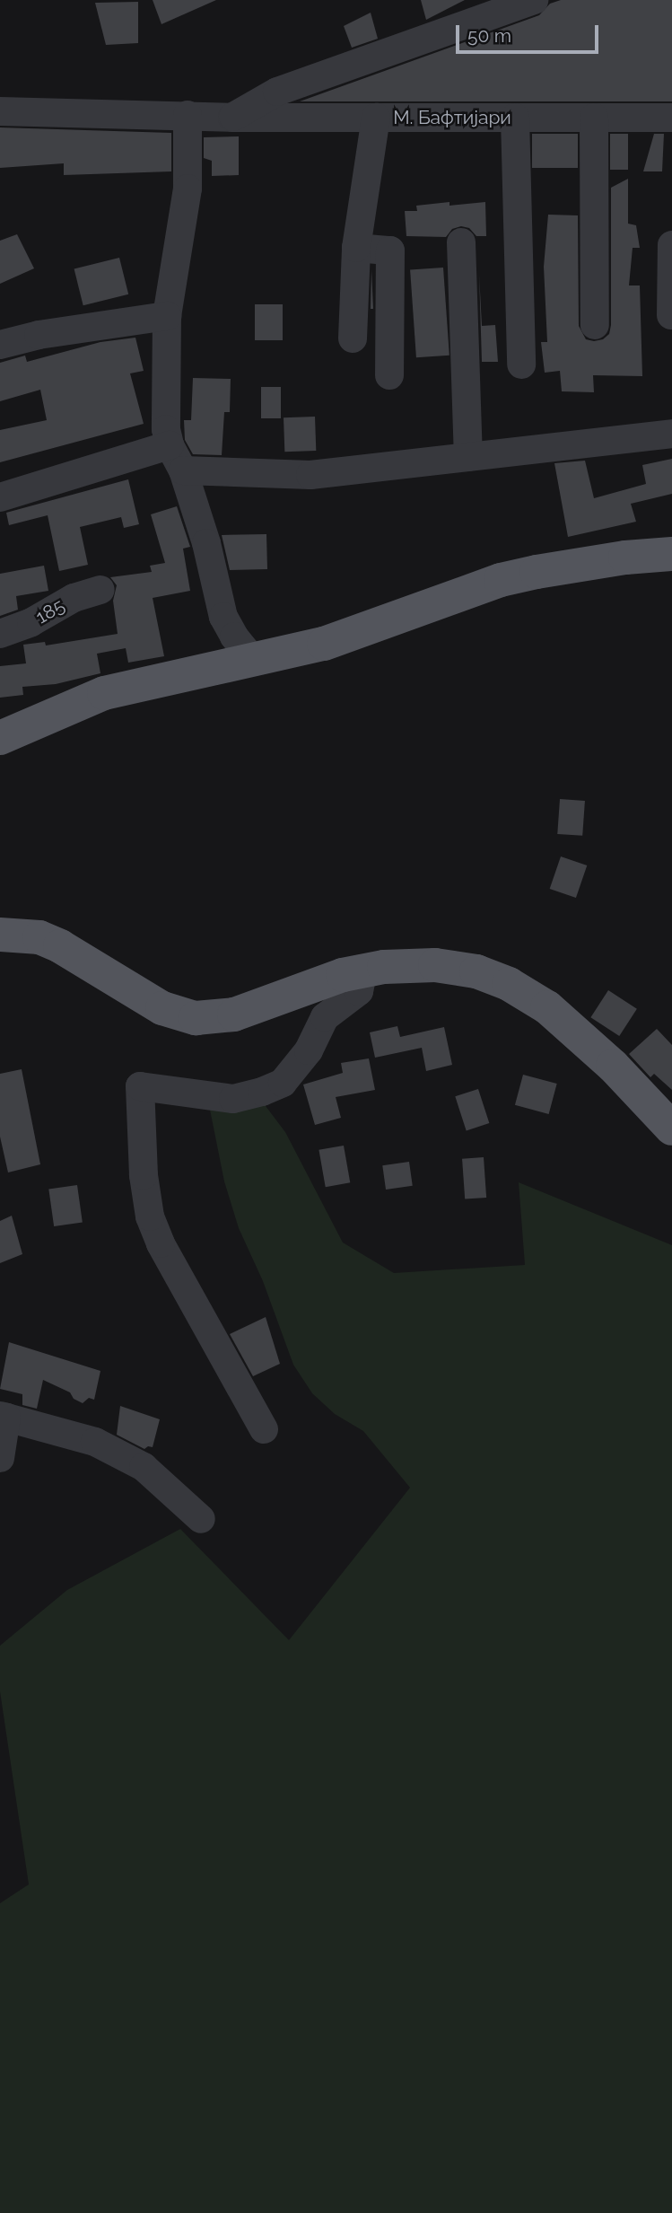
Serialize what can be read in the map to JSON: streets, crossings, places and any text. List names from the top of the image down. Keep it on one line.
{"streets":{"street":["М. Бафтијари","185"]},"scale_bar":"50 m"}
